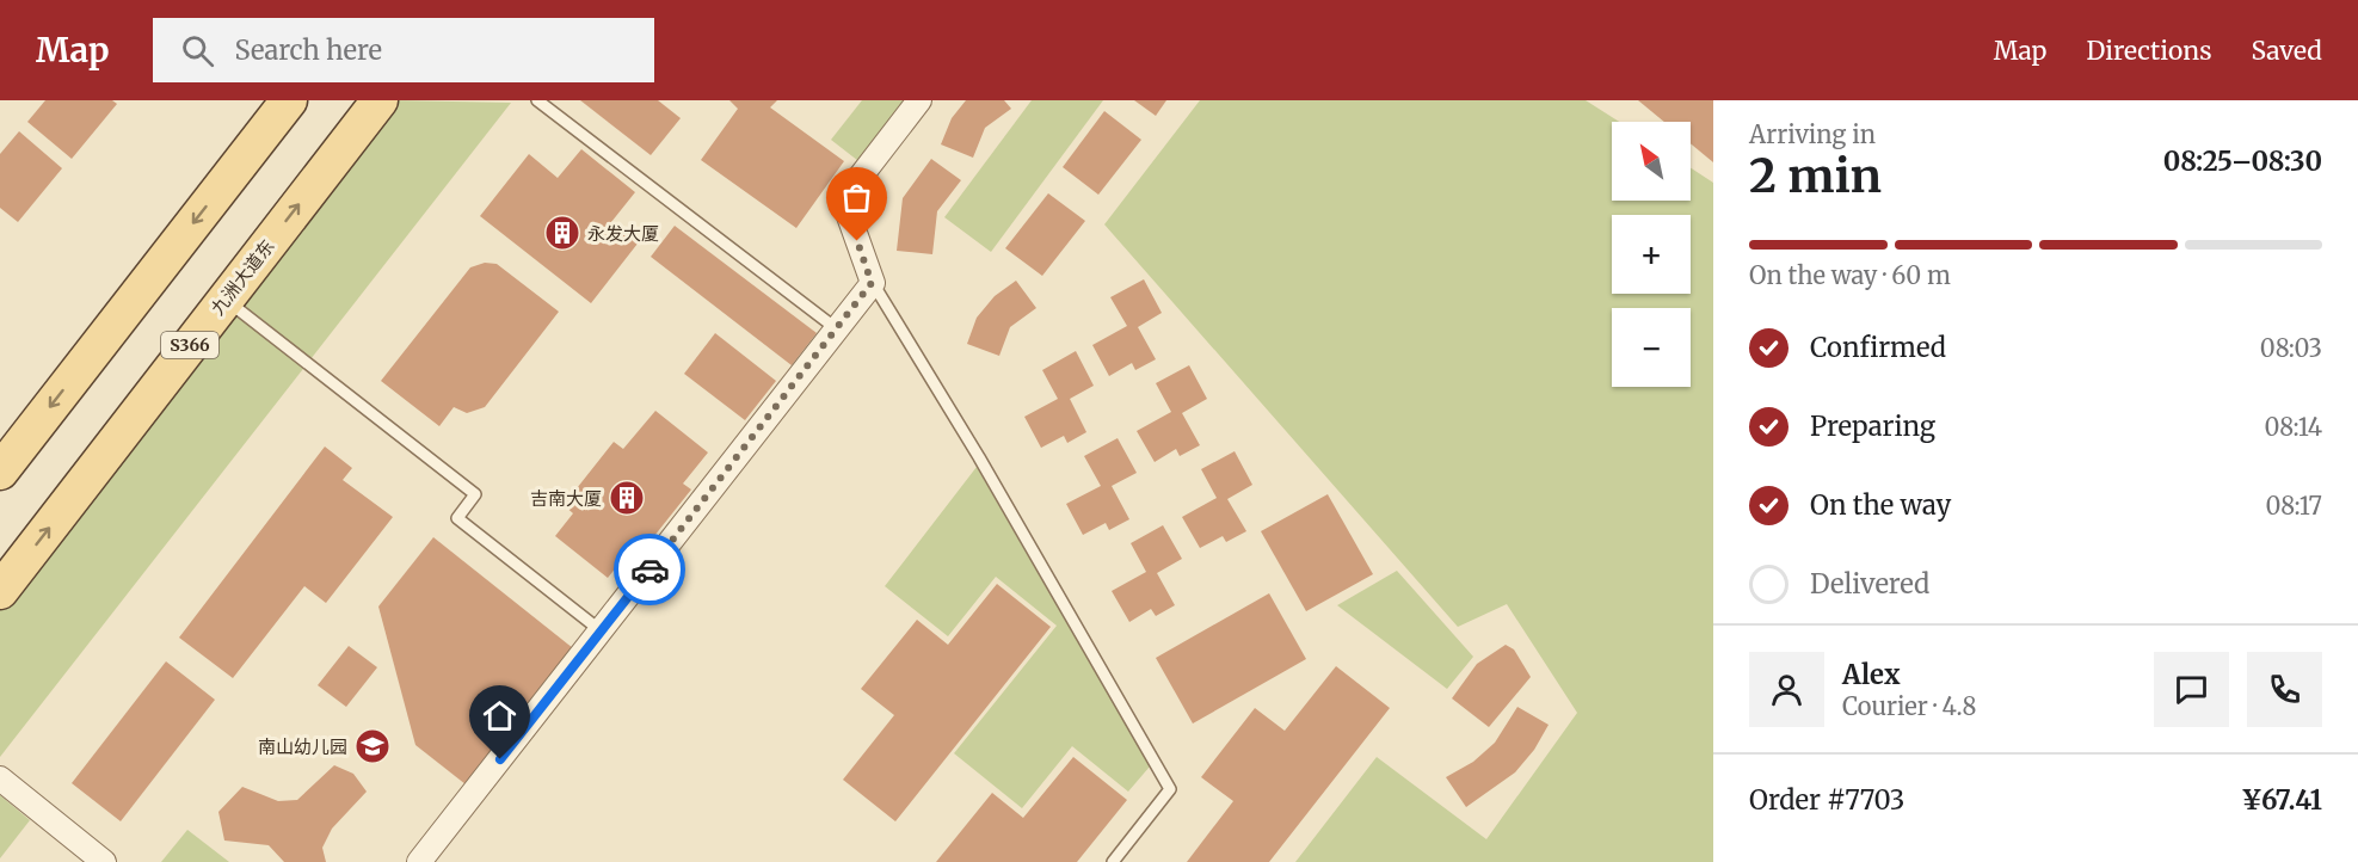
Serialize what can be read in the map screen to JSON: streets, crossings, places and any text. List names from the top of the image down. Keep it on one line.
{"streets":{"main road":["九洲大道东","S366"]},"places":{"building":["永发大厦","吉南大厦"],"school or university":["南山幼儿园"]},"north":"top left","page":{"header":"Map","search":"Search here","nav":["Map","Directions","Saved"],"heading":["2 min","Arriving in","08:25–08:30"],"panel":["Alex","Courier · 4.8","Order #7703","¥67.41"],"map_buttons":["+","−"],"bar":"On the way · 60 m","list":[["Confirmed","08:03"],["Preparing","08:14"],["On the way","08:17"],"Delivered"]}}
